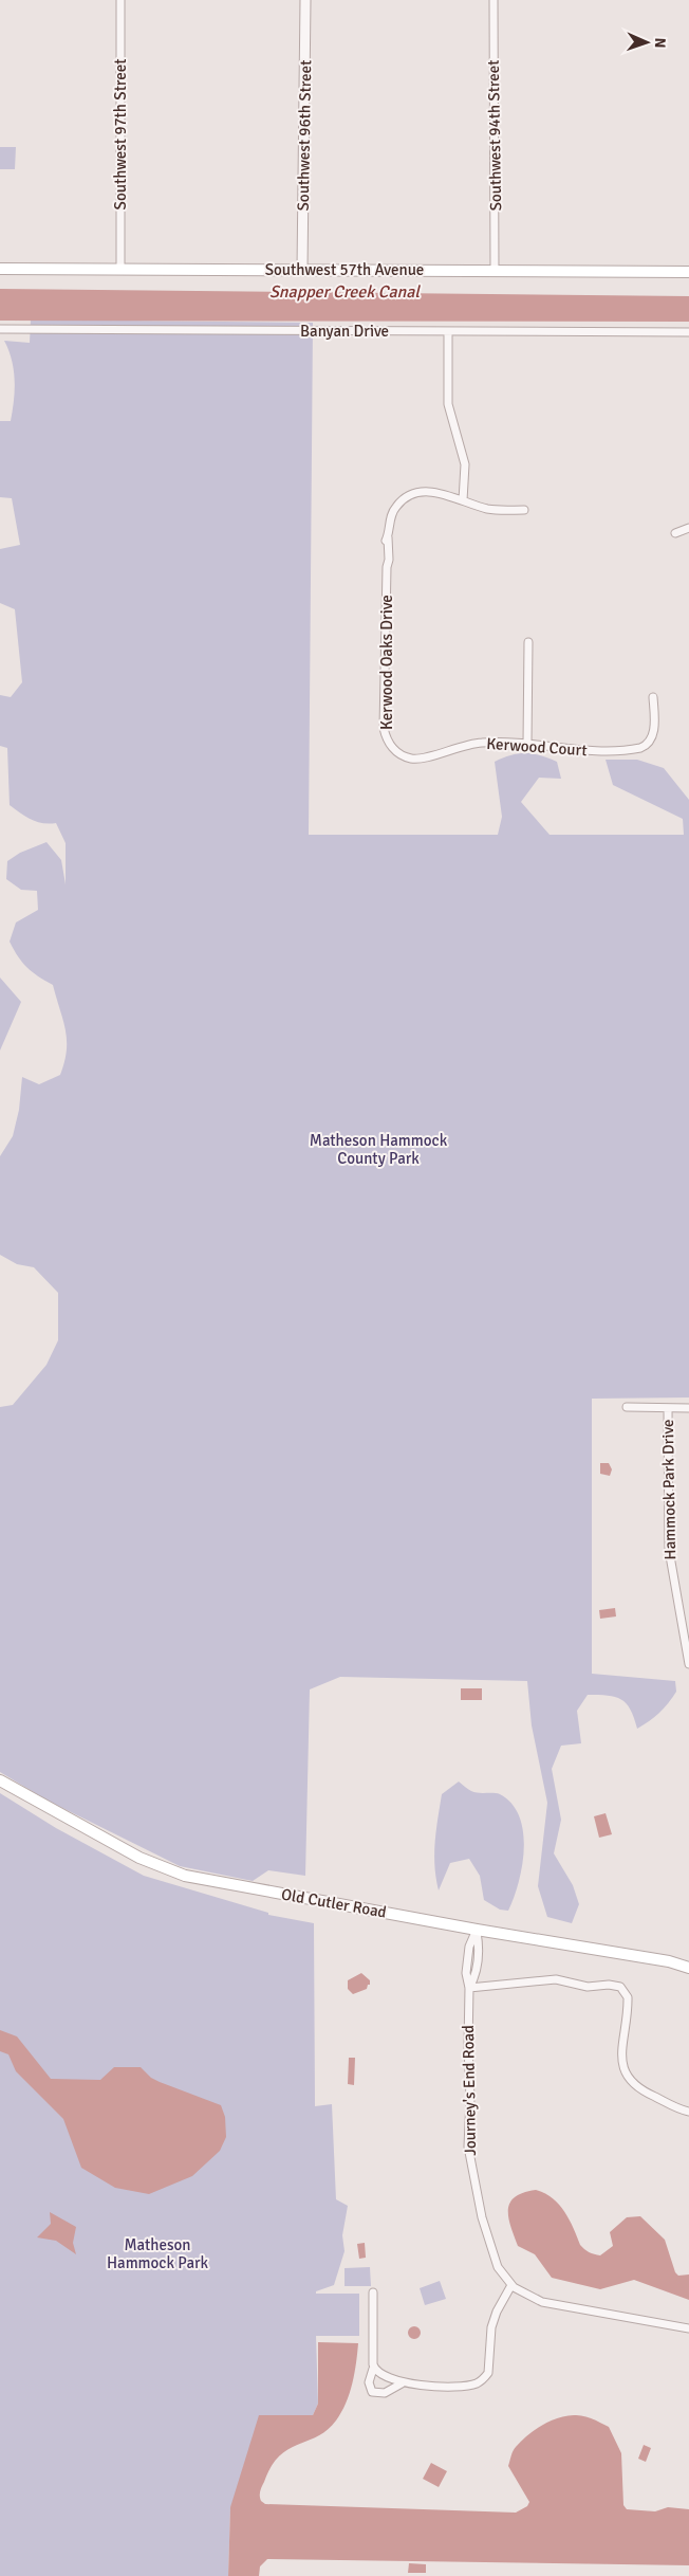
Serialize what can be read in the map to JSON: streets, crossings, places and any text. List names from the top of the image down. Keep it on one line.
{"streets":{"main road":["Southwest 57th Avenue","Old Cutler Road"],"street":["Southwest 97th Street","Southwest 96th Street","Southwest 94th Street","Banyan Drive","Kerwood Oaks Drive","Kerwood Court","Hammock Park Drive","Journey's End Road"]},"crossings":[["Southwest 97th Street","Southwest 57th Avenue"],["Southwest 96th Street","Southwest 57th Avenue"],["Southwest 94th Street","Southwest 57th Avenue"],["Kerwood Oaks Drive","Kerwood Court"],["Old Cutler Road","Journey's End Road"]],"water":["Snapper Creek Canal"],"parks":["Matheson Hammock County Park","Matheson Hammock Park"],"north":"right"}
